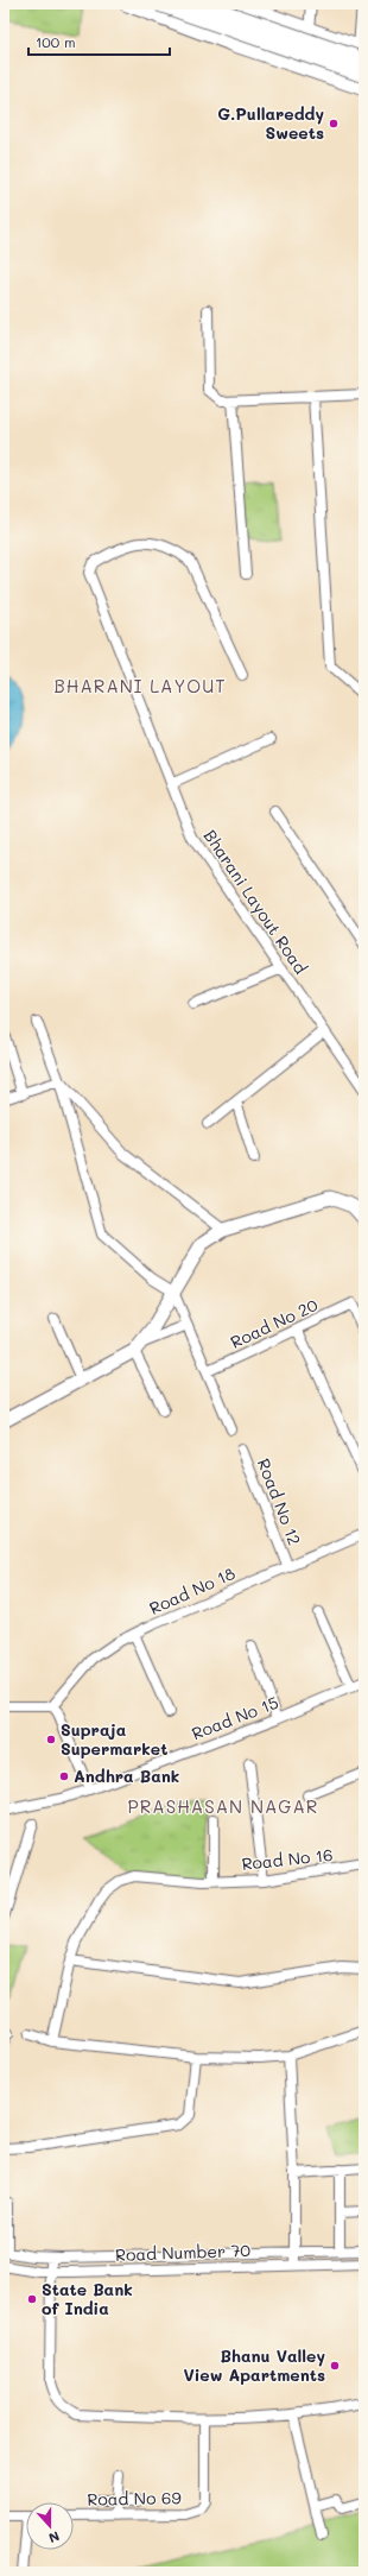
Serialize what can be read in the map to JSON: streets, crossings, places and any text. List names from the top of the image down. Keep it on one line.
{"streets":{"street":["Bharani Layout Road","Road No 20","Road No 12","Road No 18","Road No 15","Road No 16","Road Number 70","Road No 69"]},"crossings":[["Road No 12","Road No 18"]],"districts":["BHARANI LAYOUT","PRASHASAN NAGAR"],"places":["G.Pullareddy Sweets","Supraja Supermarket","Andhra Bank","State Bank of India","Bhanu Valley View Apartments"],"scale_bar":"100 m","north":"bottom"}
